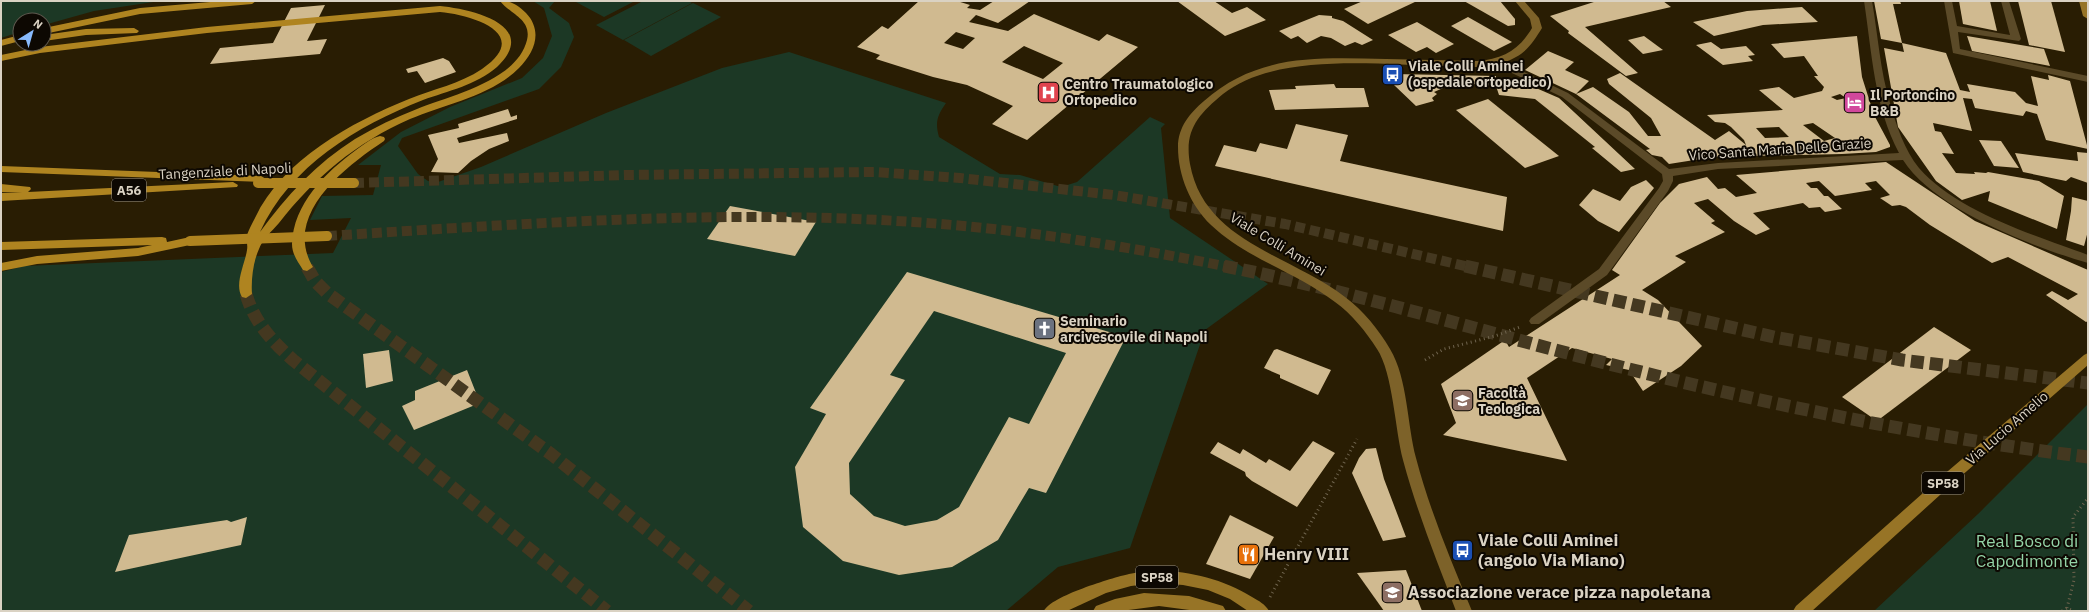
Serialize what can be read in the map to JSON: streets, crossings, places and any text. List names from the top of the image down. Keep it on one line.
{"streets":{"highway":["Tangenziale di Napoli","A56"],"main road":["Viale Colli Aminei","Via Lucio Amelio","SP58"],"street":["Vico Santa Maria Delle Grazie"]},"parks":["Real Bosco di Capodimonte"],"places":{"bus stop":["Viale Colli Aminei (ospedale ortopedico)","Viale Colli Aminei (angolo Via Miano)"],"hospital":["Centro Traumatologico Ortopedico"],"hotel":["Il Portoncino B&B"],"church":["Seminario arcivescovile di Napoli"],"school or university":["Facoltà Teologica","Associazione verace pizza napoletana"],"restaurant":["Henry VIII"]},"north":"top right"}
